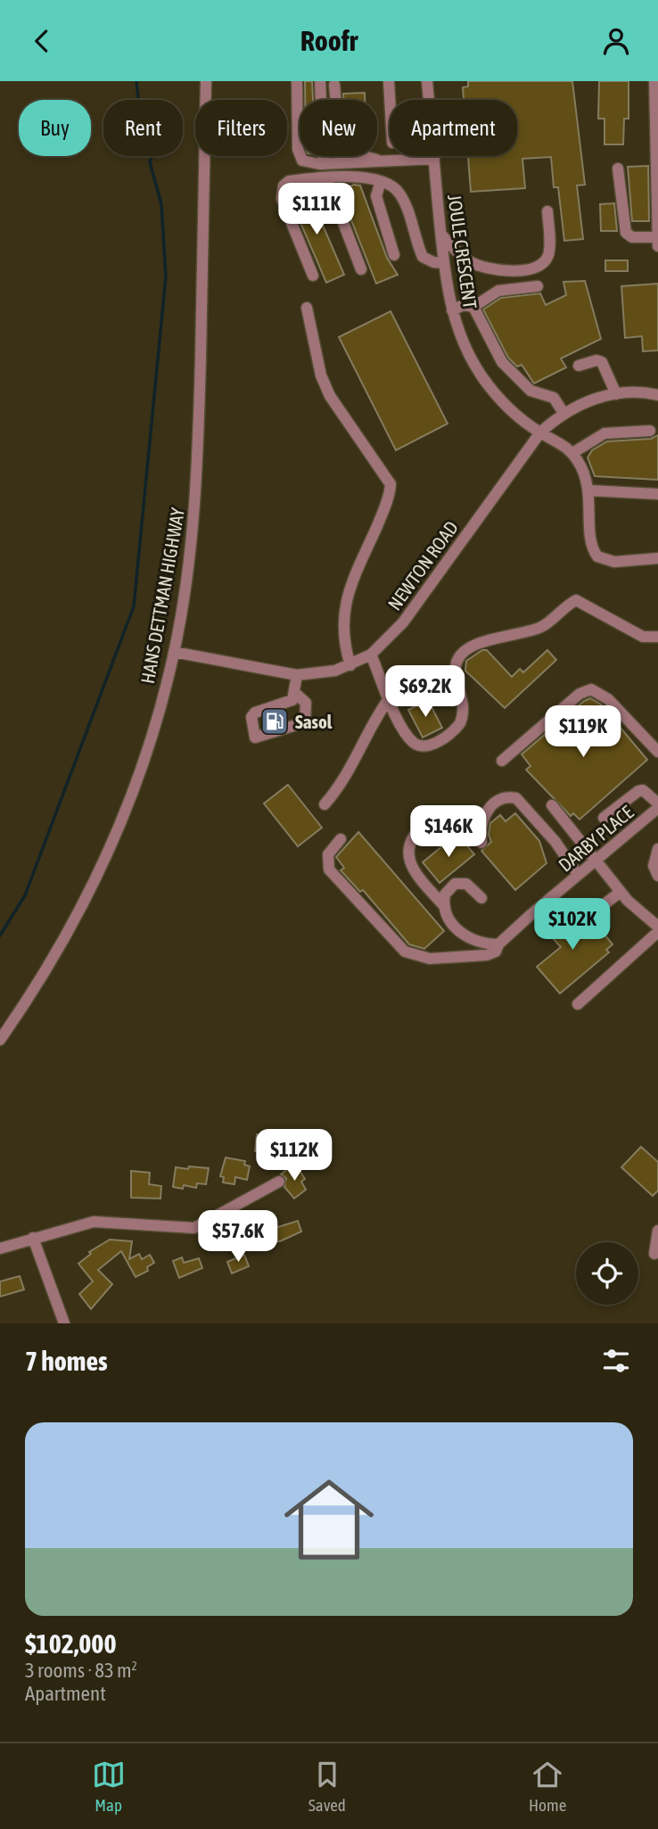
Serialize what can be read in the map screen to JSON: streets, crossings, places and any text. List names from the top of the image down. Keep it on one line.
{"streets":{"street":["JOULE CRESCENT","NEWTON ROAD","HANS DETTMAN HIGHWAY","DARBY PLACE"]},"crossings":[["JOULE CRESCENT","NEWTON ROAD"],["NEWTON ROAD","HANS DETTMAN HIGHWAY"]],"places":{"fuel station":["Sasol"]},"page":{"header":"Roofr","chip":["Buy","Rent","Filters","New","Apartment"],"price":["$111K","$69.2K","$119K","$146K","$102K","$112K","$57.6K"],"heading":"7 homes","list":[{"name":"$102,000","note":"3 rooms · 83 m² · Apartment"}],"tabs":["Map","Saved","Home"]}}
